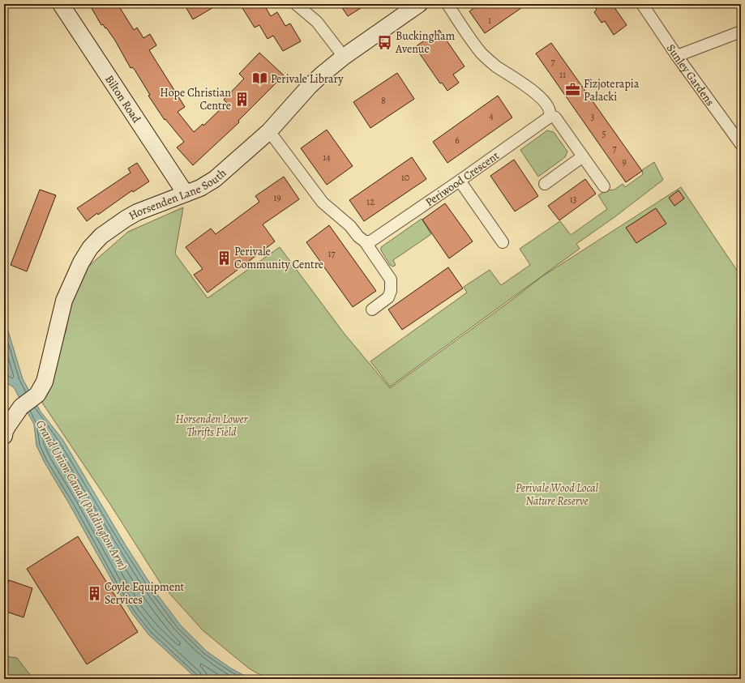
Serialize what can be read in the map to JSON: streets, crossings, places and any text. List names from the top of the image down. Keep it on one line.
{"streets":{"street":["Sunley Gardens","Bilton Road","Periwood Crescent","Horsenden Lane South"]},"crossings":[["Bilton Road","Horsenden Lane South"]],"water":["Grand Union Canal (Paddington Arm)"],"parks":["Horsenden Lower Thrifts Field","Perivale Wood Local Nature Reserve"],"places":{"bus stop":["Buckingham Avenue"],"library":["Perivale Library"],"office":["Fizjoterapia Pałacki"],"building":["Hope Christian Centre","Perivale Community Centre","Coyle Equipment Services"]},"house_numbers":["1","7","11","8","4","3","5","6","7","14","9","10","19","13","12","17"]}
